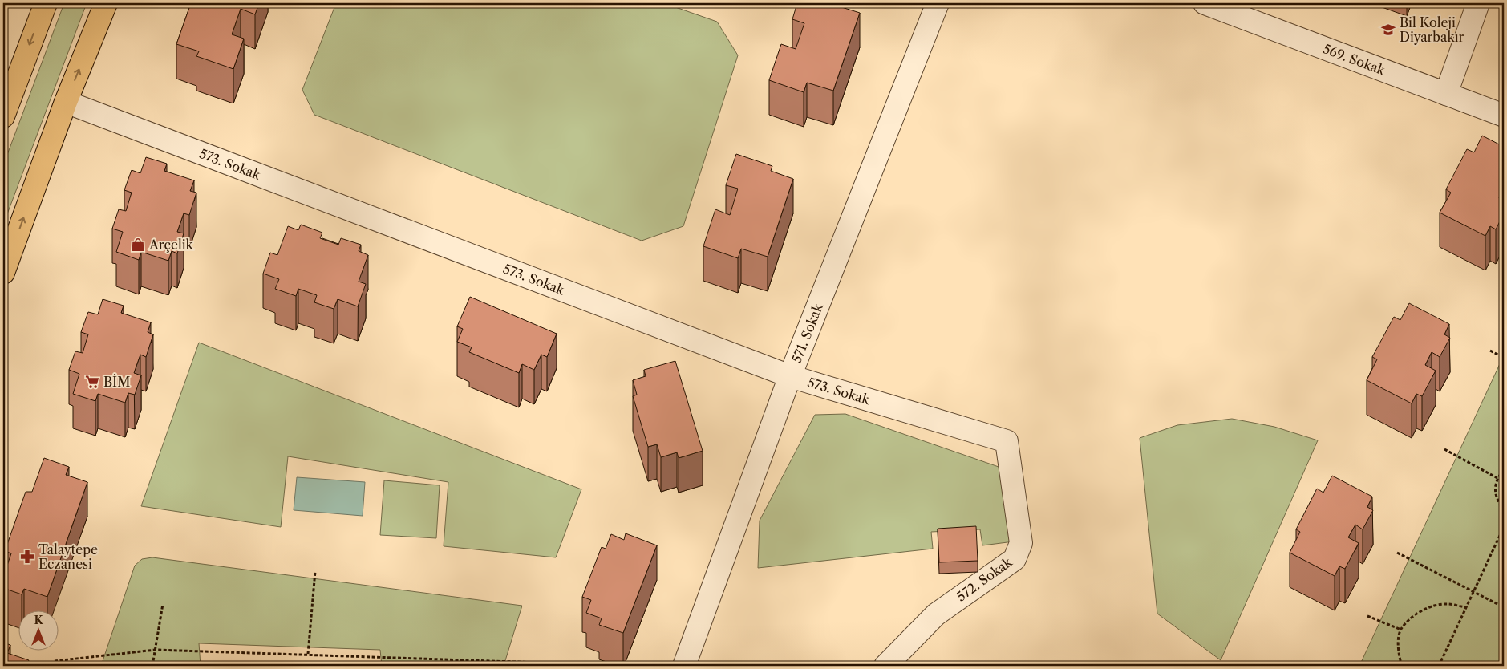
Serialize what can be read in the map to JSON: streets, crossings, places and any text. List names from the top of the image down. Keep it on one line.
{"streets":{"street":["569. Sokak","573. Sokak","571. Sokak","572. Sokak"]},"crossings":[["573. Sokak","571. Sokak"],["573. Sokak","572. Sokak"]],"places":{"school or university":["Bil Koleji Diyarbakır"],"shop":["Arçelik"],"supermarket":["BİM"],"pharmacy":["Talaytepe Eczanesi"]},"north":"top"}
